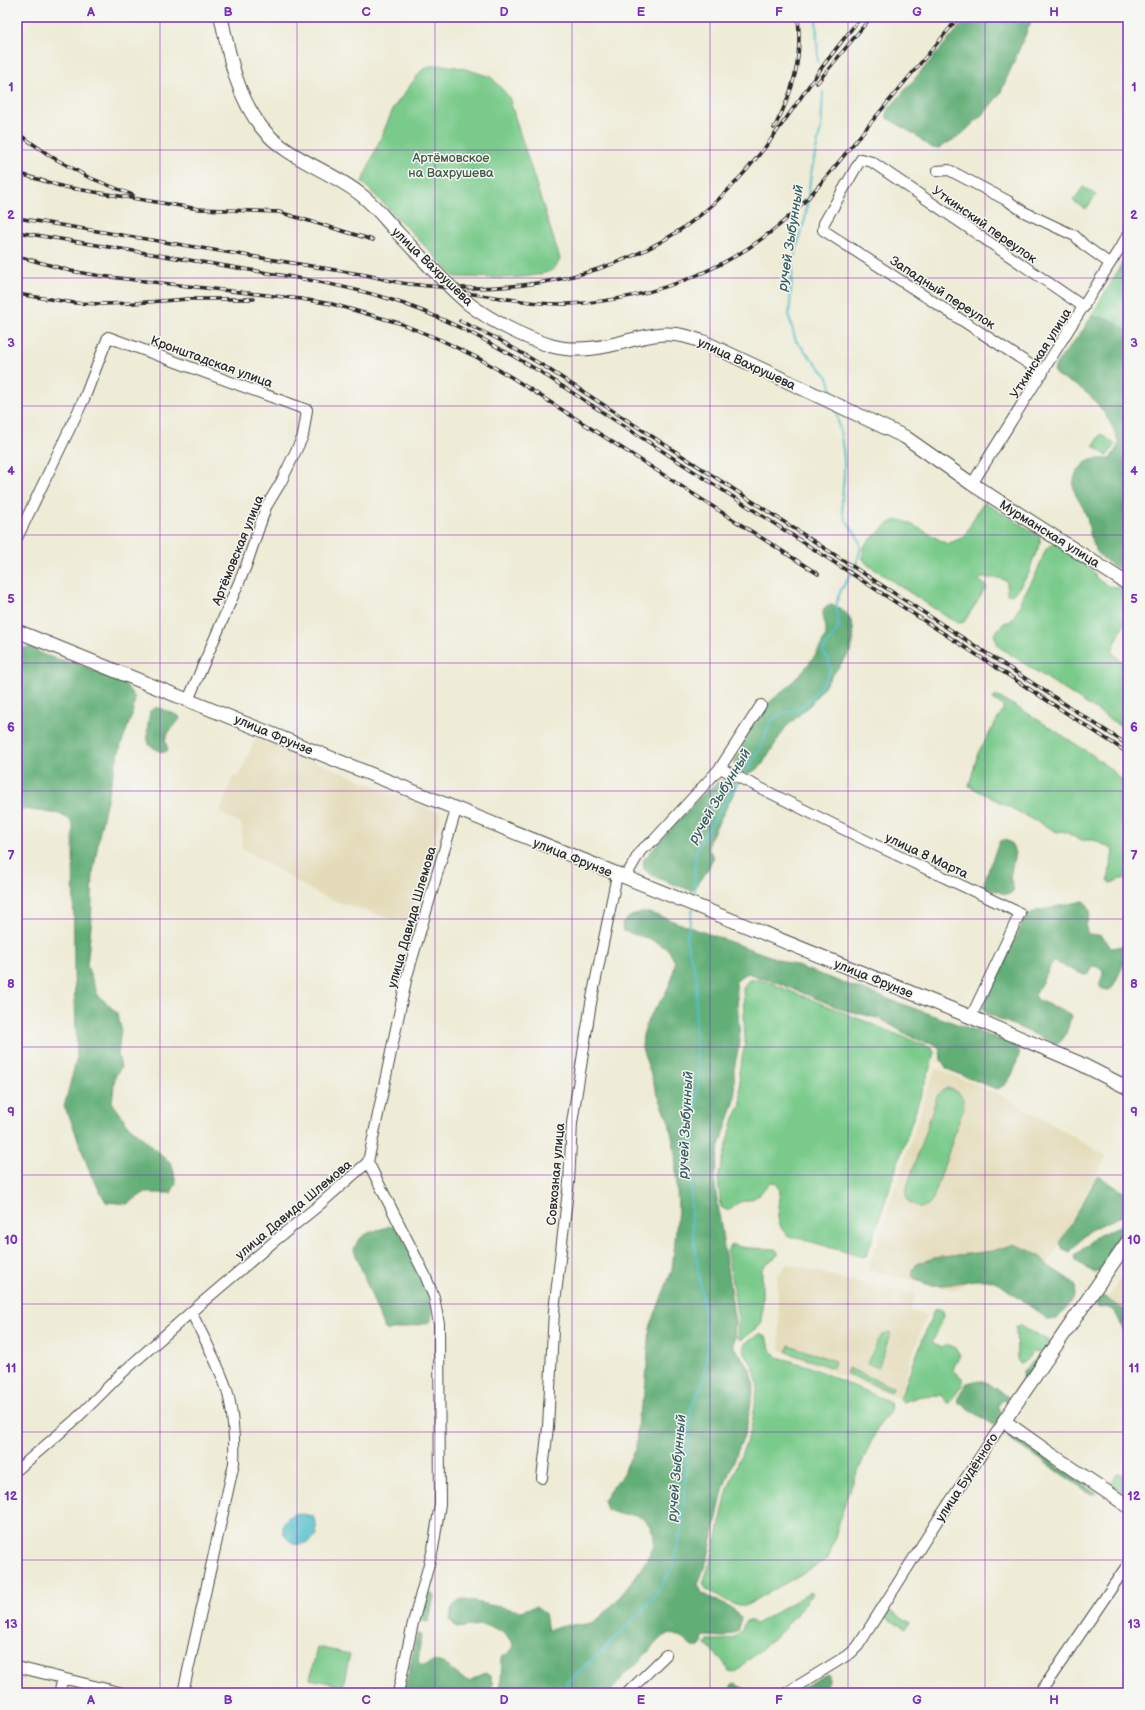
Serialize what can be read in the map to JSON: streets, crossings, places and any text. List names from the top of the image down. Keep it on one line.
{"streets":{"main road":["улица Вахрушева","Мурманская улица","улица Фрунзе","улица Будённого"],"street":["Уткинский переулок","Западный переулок","Уткинская улица","Кронштадская улица","Артёмовская улица","улица 8 Марта","улица Давида Шлемова","Совхозная улица"]},"crossings":[["Уткинский переулок","Западный переулок"],["Уткинский переулок","Уткинская улица"],["улица Вахрушева","Уткинская улица"],["улица Вахрушева","Мурманская улица"],["Западный переулок","Уткинская улица"],["Уткинская улица","Мурманская улица"],["Кронштадская улица","Артёмовская улица"],["Артёмовская улица","улица Фрунзе"],["улица Фрунзе","улица 8 Марта"],["улица Фрунзе","улица Давида Шлемова"],["улица Фрунзе","Совхозная улица"]],"water":["ручей Зыбунный"],"parks":["Артёмовское на Вахрушева"],"grid":{"columns":["A","B","C","D","E","F","G","H"],"rows":["1","2","3","4","5","6","7","8","9","10","11","12","13"]}}
